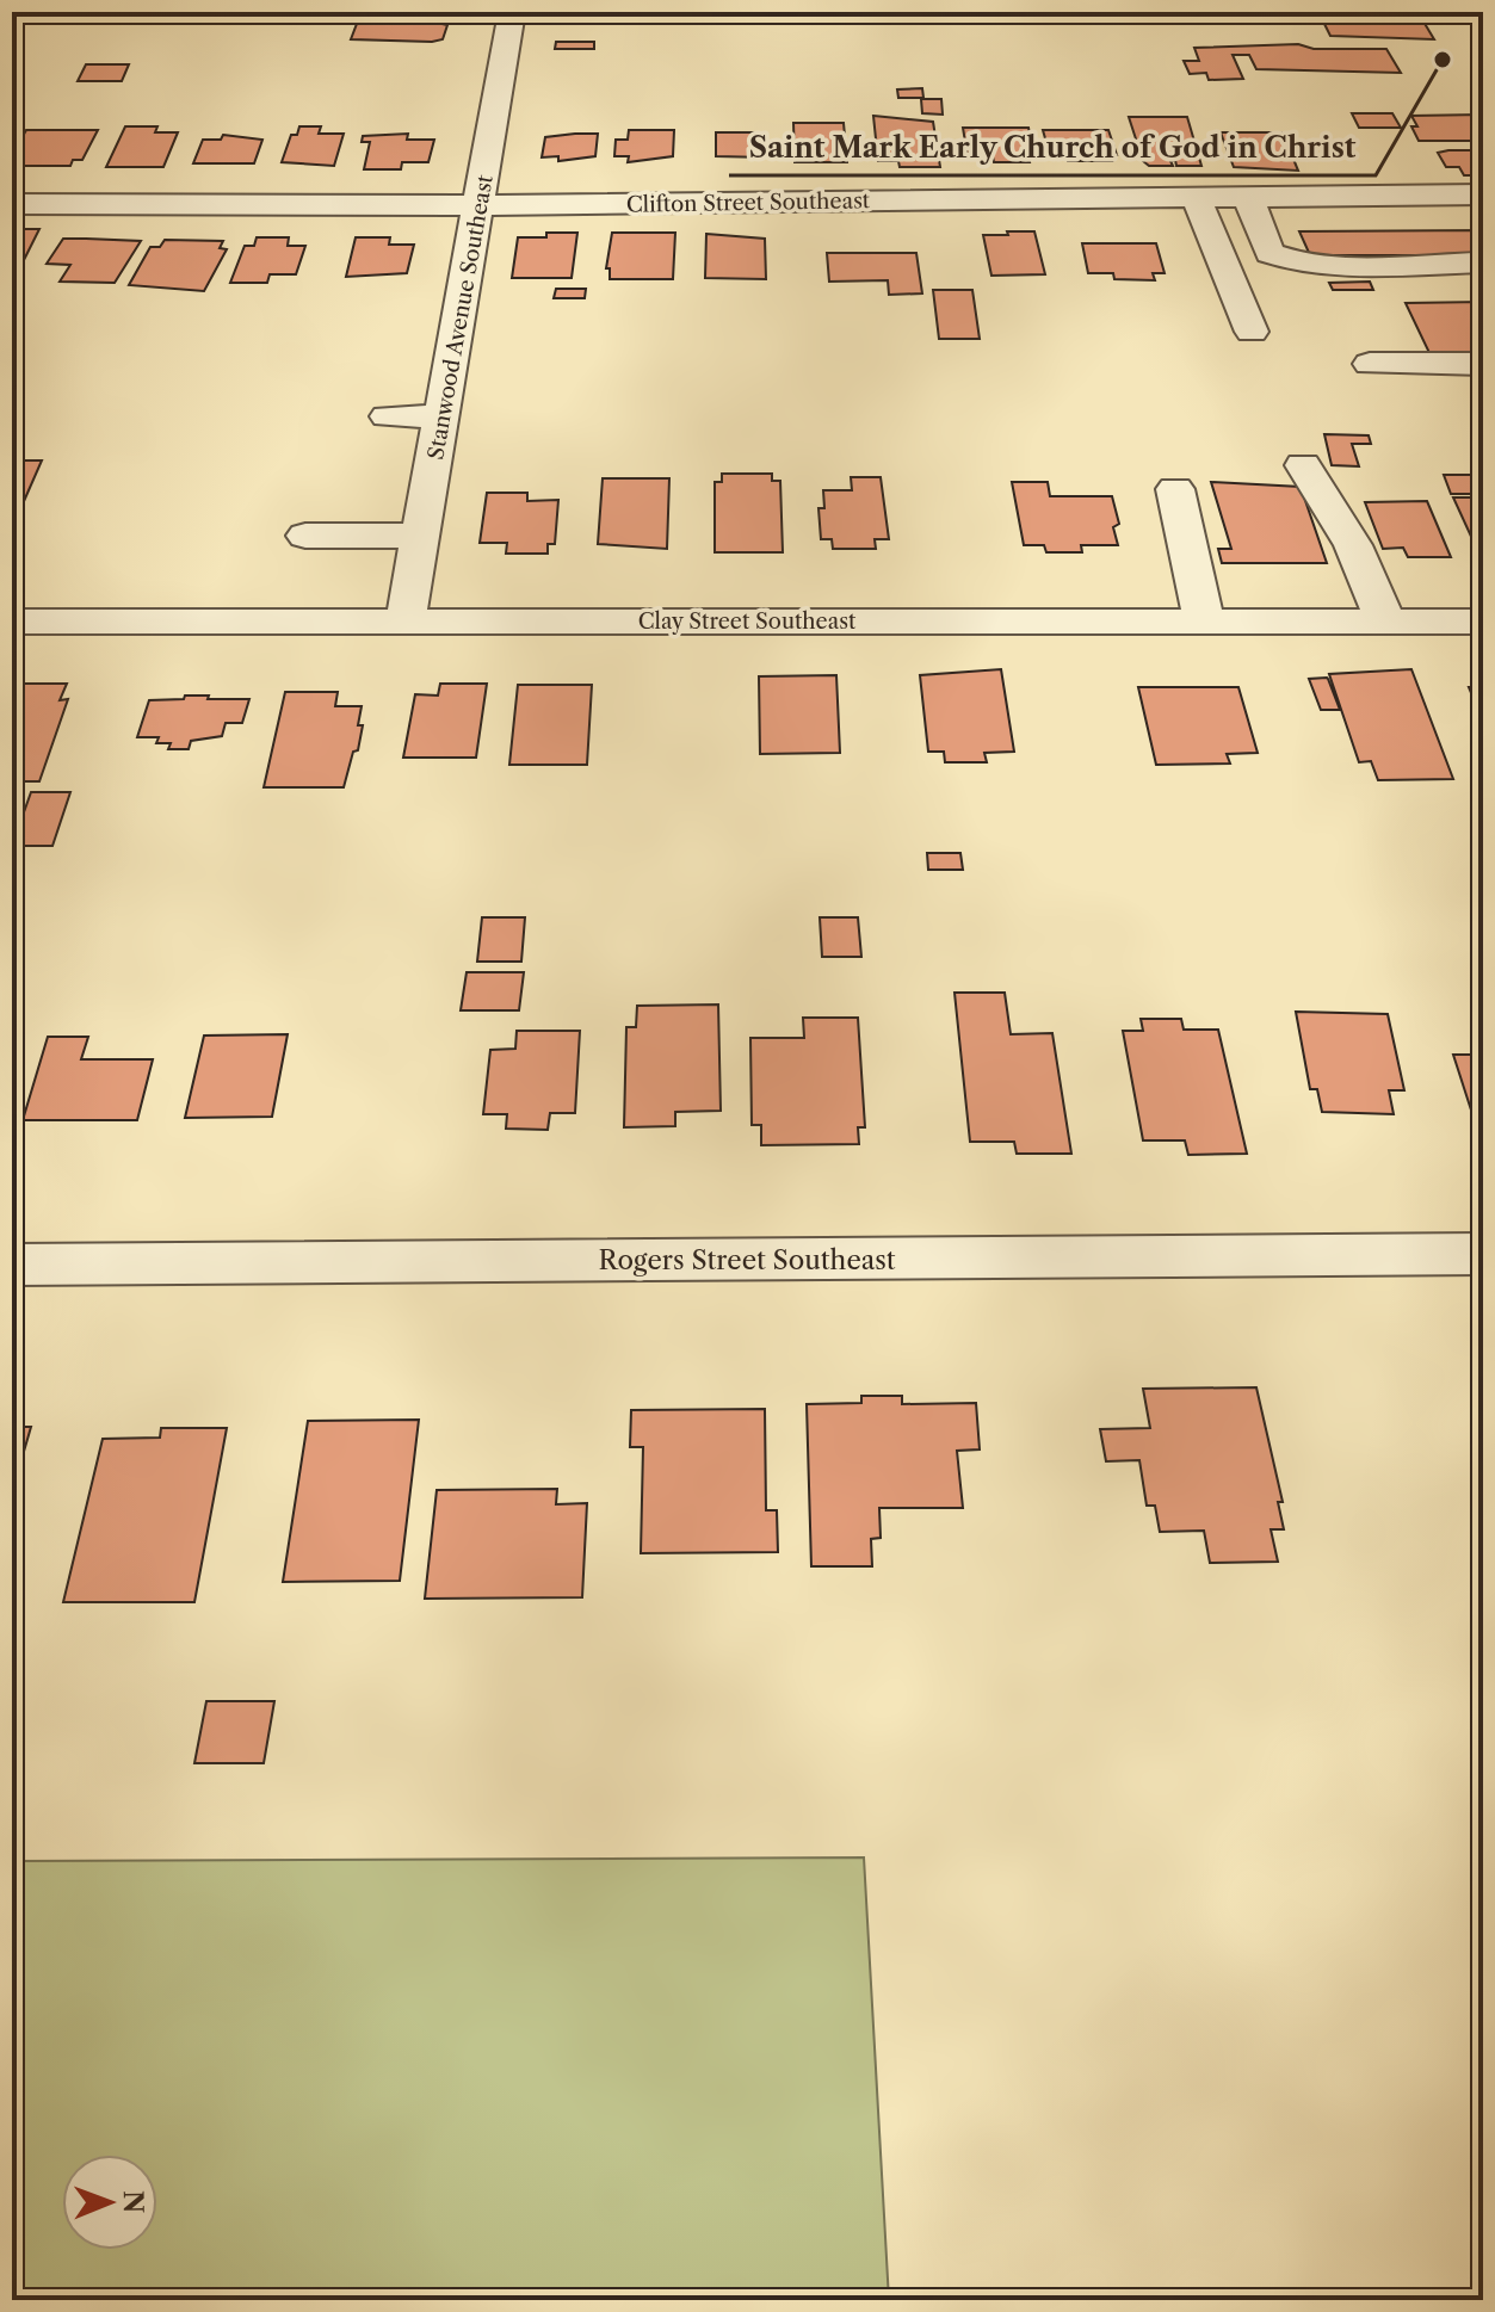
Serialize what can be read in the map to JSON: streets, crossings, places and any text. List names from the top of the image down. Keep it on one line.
{"streets":{"street":["Clifton Street Southeast","Stanwood Avenue Southeast","Clay Street Southeast","Rogers Street Southeast"]},"crossings":[["Clifton Street Southeast","Stanwood Avenue Southeast"],["Stanwood Avenue Southeast","Clay Street Southeast"]],"places":["Saint Mark Early Church of God in Christ"],"north":"right"}
